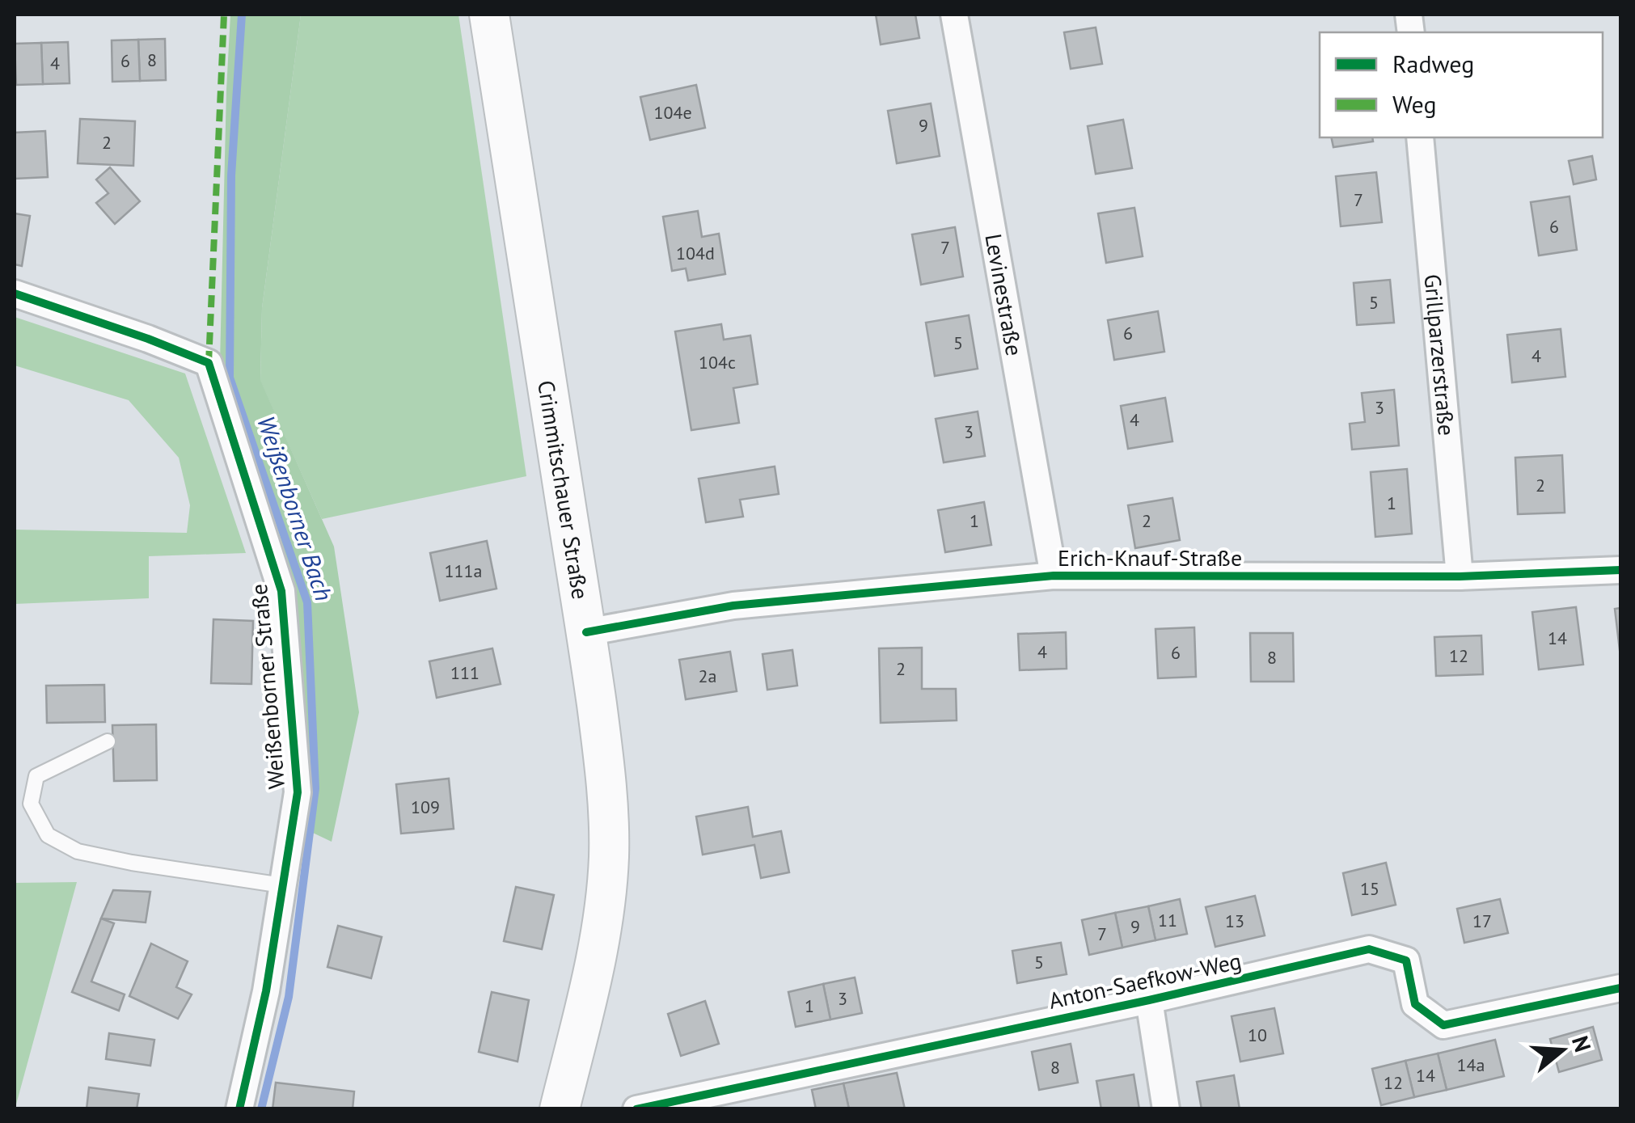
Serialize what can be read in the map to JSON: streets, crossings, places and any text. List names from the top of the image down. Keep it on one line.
{"streets":{"main road":["Crimmitschauer Straße"],"street":["Levinestraße","Grillparzerstraße","Erich-Knauf-Straße","Weißenborner Straße","Anton-Saefkow-Weg"]},"crossings":[["Levinestraße","Erich-Knauf-Straße"],["Grillparzerstraße","Erich-Knauf-Straße"],["Crimmitschauer Straße","Erich-Knauf-Straße"]],"water":["Weißenborner Bach"],"house_numbers":["8","6","4","104e","9","2","7","6","7","104d","5","6","5","4","104c","3","4","3","2","1","1","2","111a","14","4","6","12","8","2","111","2a","109","15","11","13","17","9","7","5","3","1","10","14a","8","14","12"],"legend":["Radweg","Weg"],"north":"right"}
